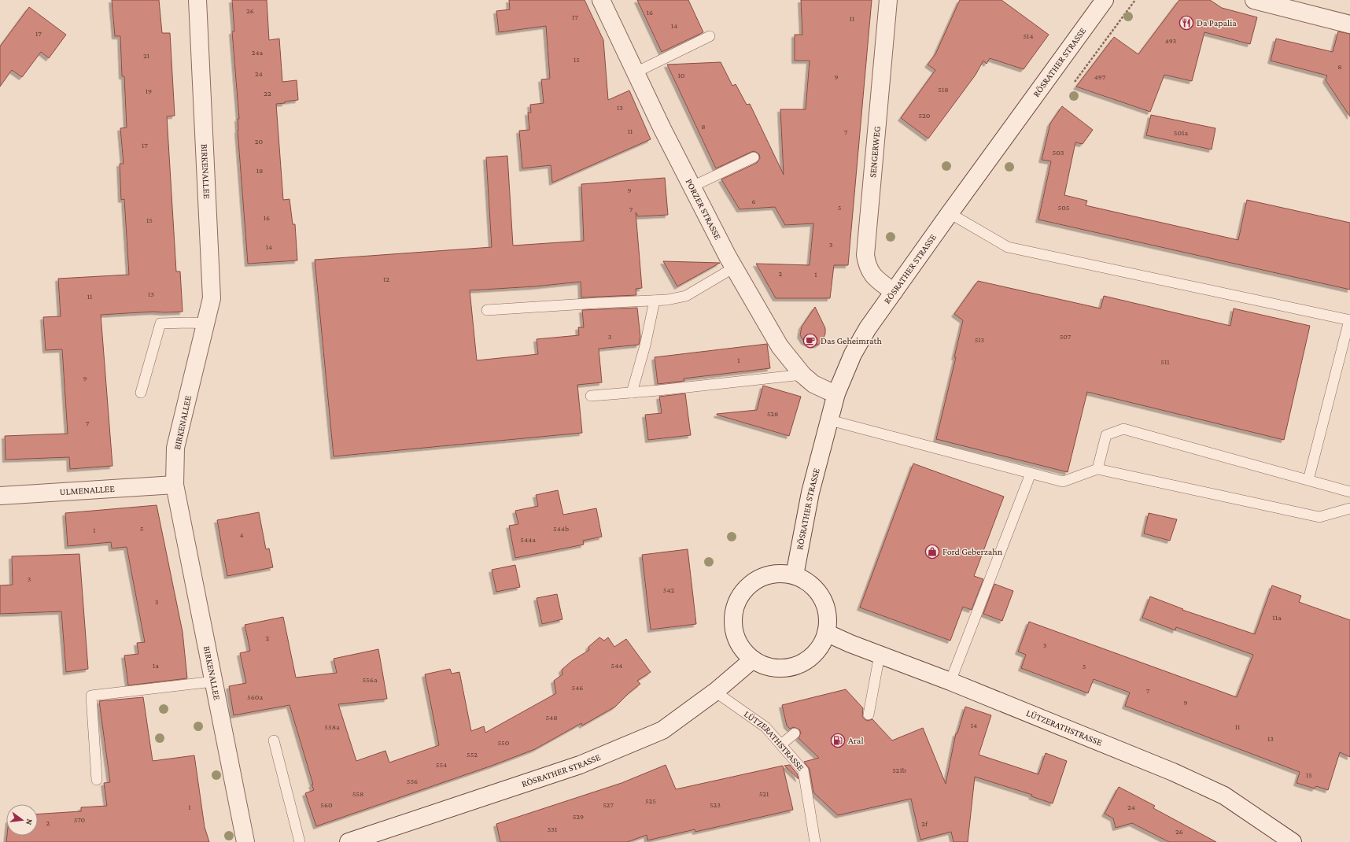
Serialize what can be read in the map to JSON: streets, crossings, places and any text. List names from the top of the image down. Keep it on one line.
{"streets":{"street":["RÖSRATHER STRASSE","SENGERWEG","BIRKENALLEE","PORZER STRASSE","ULMENALLEE","LÜTZERATHSTRASSE"]},"crossings":[["RÖSRATHER STRASSE","SENGERWEG"],["RÖSRATHER STRASSE","PORZER STRASSE"],["RÖSRATHER STRASSE","LÜTZERATHSTRASSE"],["BIRKENALLEE","ULMENALLEE"]],"places":{"restaurant":["Da Papalia"],"cafe":["Das Geheimrath"],"shop":["Ford Geberzahn"],"fuel station":["Aral"]},"house_numbers":["26","16","17","11","14","17","514","493","24a","21","15","8","24","10","9","497","518","19","22","13","520","8","11","7","501a","20","17","503","18","9","6","5","505","7","16","15","3","14","2","1","12","13","11","3","507","513","1","511","9","528","7","5","544b","1","4","544a","3","542","3","11a","2","3","1a","544","5","556a","546","7","560a","9","548","14","558a","11","13","550","552","554","521b","15","556","558","521","525","560","527","523","1","24","529","570","2","2f","531","26"],"north":"right"}
